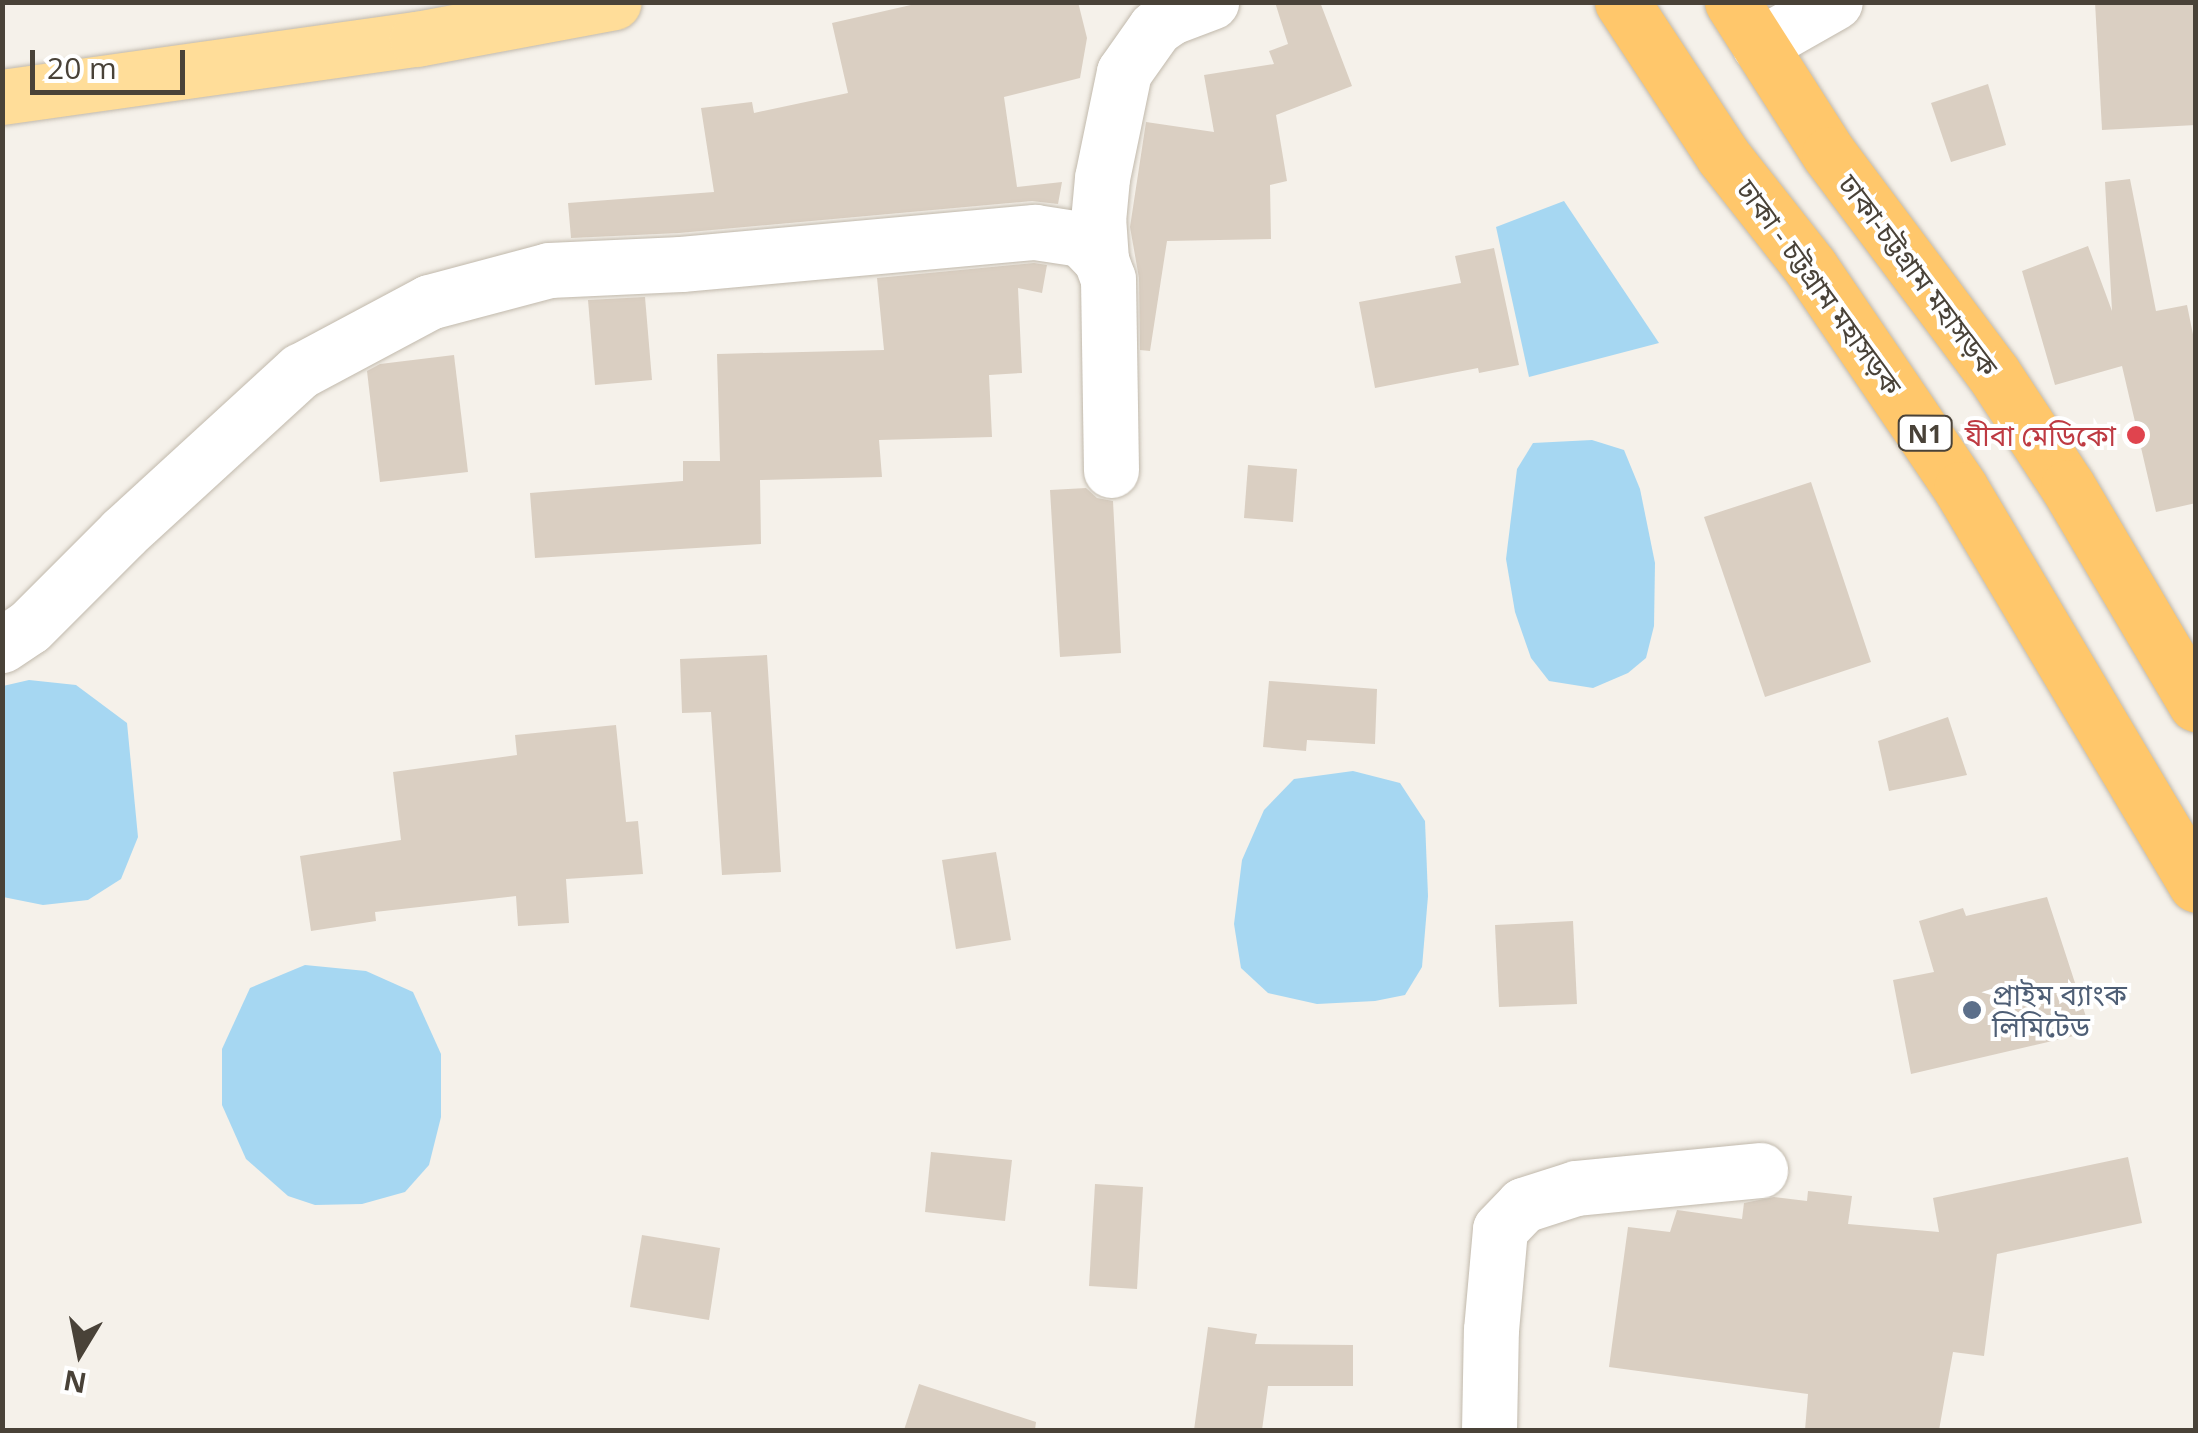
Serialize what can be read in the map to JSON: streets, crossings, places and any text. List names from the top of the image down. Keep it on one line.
{"streets":{"highway":["ঢাকা-চট্টগ্রাম মহাসড়ক","ঢাকা - চট্টগ্রাম মহাসড়ক","N1"]},"places":["যীবা মেডিকো","প্রাইম ব্যাংক লিমিটেড"],"scale_bar":"20 m","north":"bottom"}
